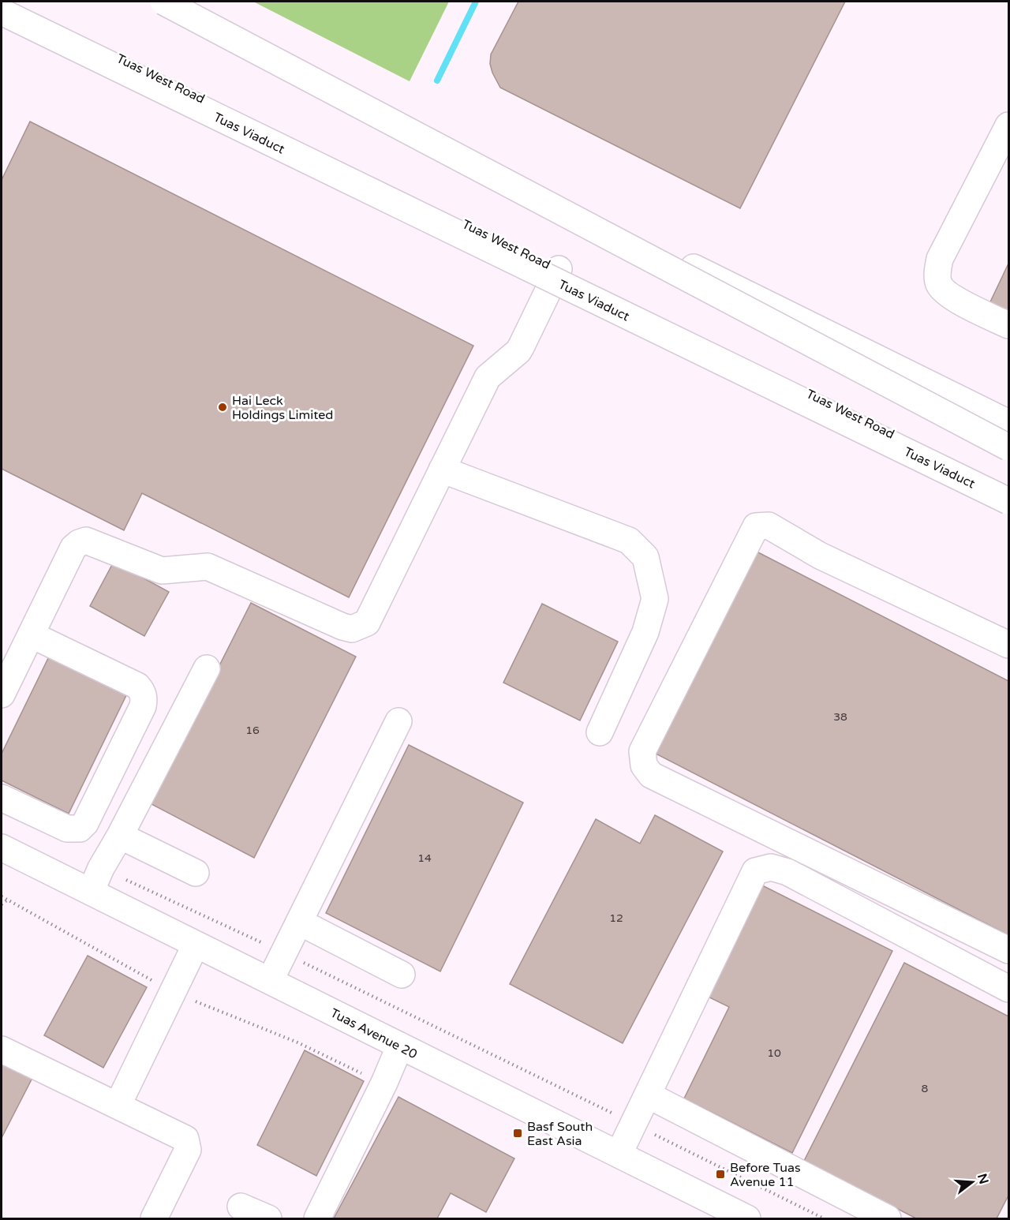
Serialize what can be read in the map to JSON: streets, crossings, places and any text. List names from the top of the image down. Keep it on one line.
{"streets":{"main road":["Tuas West Road","Tuas Viaduct","Tuas Avenue 20"]},"places":{"other":["Hai Leck Holdings Limited"],"transit":["Basf South East Asia","Before Tuas Avenue 11"]},"house_numbers":["38","16","14","12","10","8"],"north":"right"}
